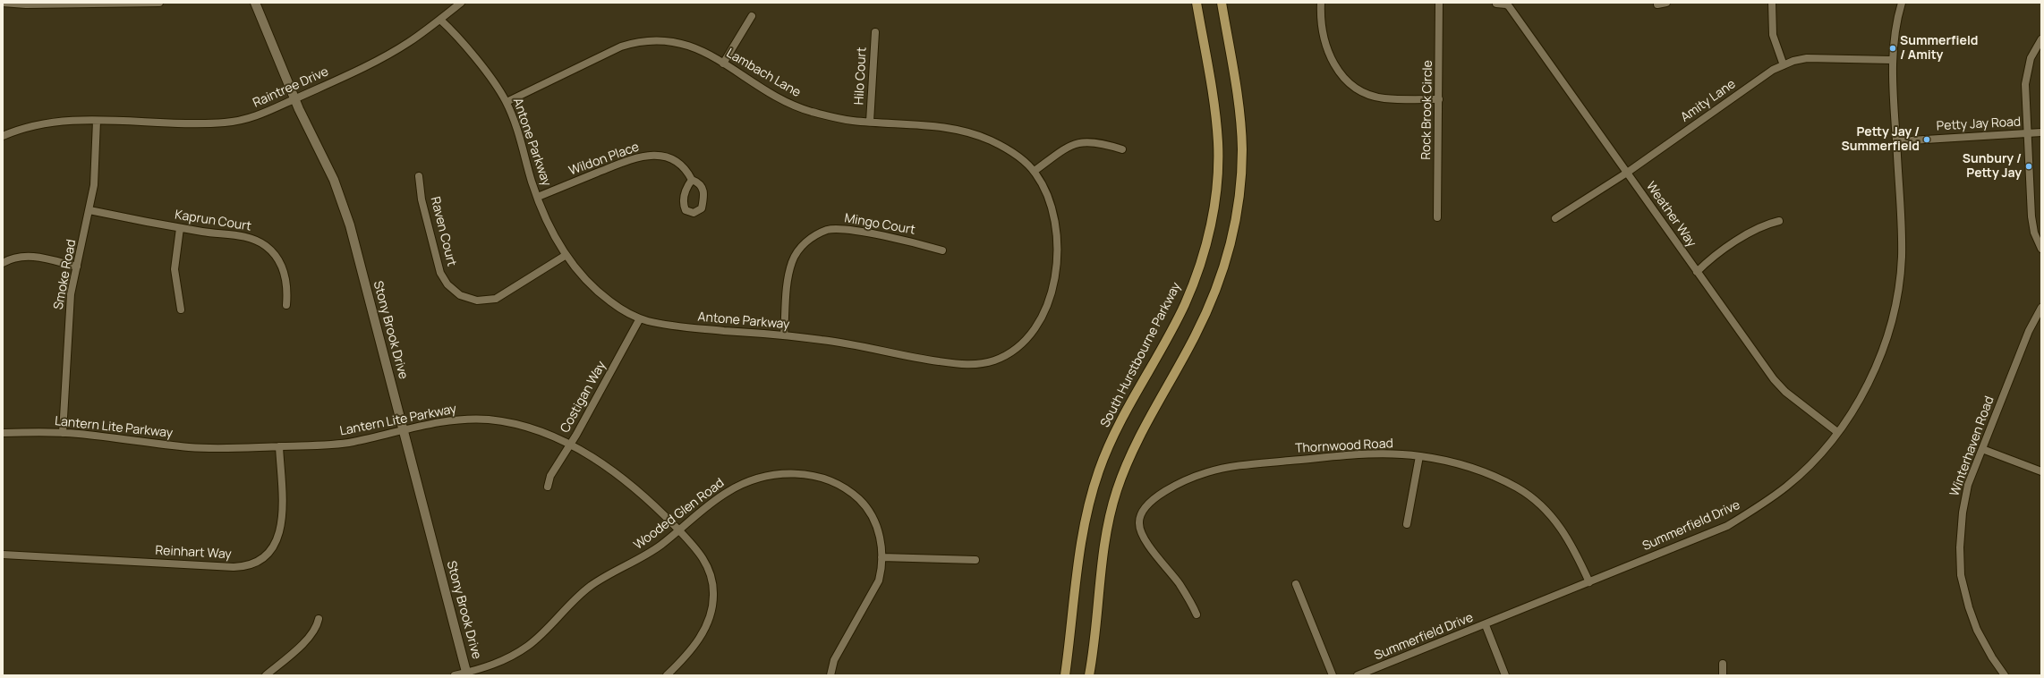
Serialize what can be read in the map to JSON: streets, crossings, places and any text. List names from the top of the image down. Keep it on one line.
{"streets":{"main road":["South Hurstbourne Parkway"],"street":["Lambach Lane","Hilo Court","Raintree Drive","Amity Lane","Rock Brook Circle","Petty Jay Road","Antone Parkway","Wildon Place","Weather Way","Kaprun Court","Mingo Court","Raven Court","Smoke Road","Stony Brook Drive","Costigan Way","Lantern Lite Parkway","Thornwood Road","Winterhaven Road","Wooded Glen Road","Summerfield Drive","Reinhart Way"]},"crossings":[["Lambach Lane","Hilo Court"],["Lambach Lane","Antone Parkway"],["Raintree Drive","Antone Parkway"],["Raintree Drive","Smoke Road"],["Raintree Drive","Stony Brook Drive"],["Amity Lane","Weather Way"],["Amity Lane","Summerfield Drive"],["Petty Jay Road","Summerfield Drive"],["Antone Parkway","Wildon Place"],["Antone Parkway","Mingo Court"],["Antone Parkway","Raven Court"],["Antone Parkway","Costigan Way"],["Weather Way","Summerfield Drive"],["Kaprun Court","Smoke Road"],["Smoke Road","Lantern Lite Parkway"],["Stony Brook Drive","Lantern Lite Parkway"],["Stony Brook Drive","Wooded Glen Road"],["Costigan Way","Lantern Lite Parkway"],["Lantern Lite Parkway","Wooded Glen Road"],["Lantern Lite Parkway","Reinhart Way"],["Thornwood Road","Summerfield Drive"]],"places":["Summerfield / Amity","Petty Jay / Summerfield","Sunbury / Petty Jay"]}
